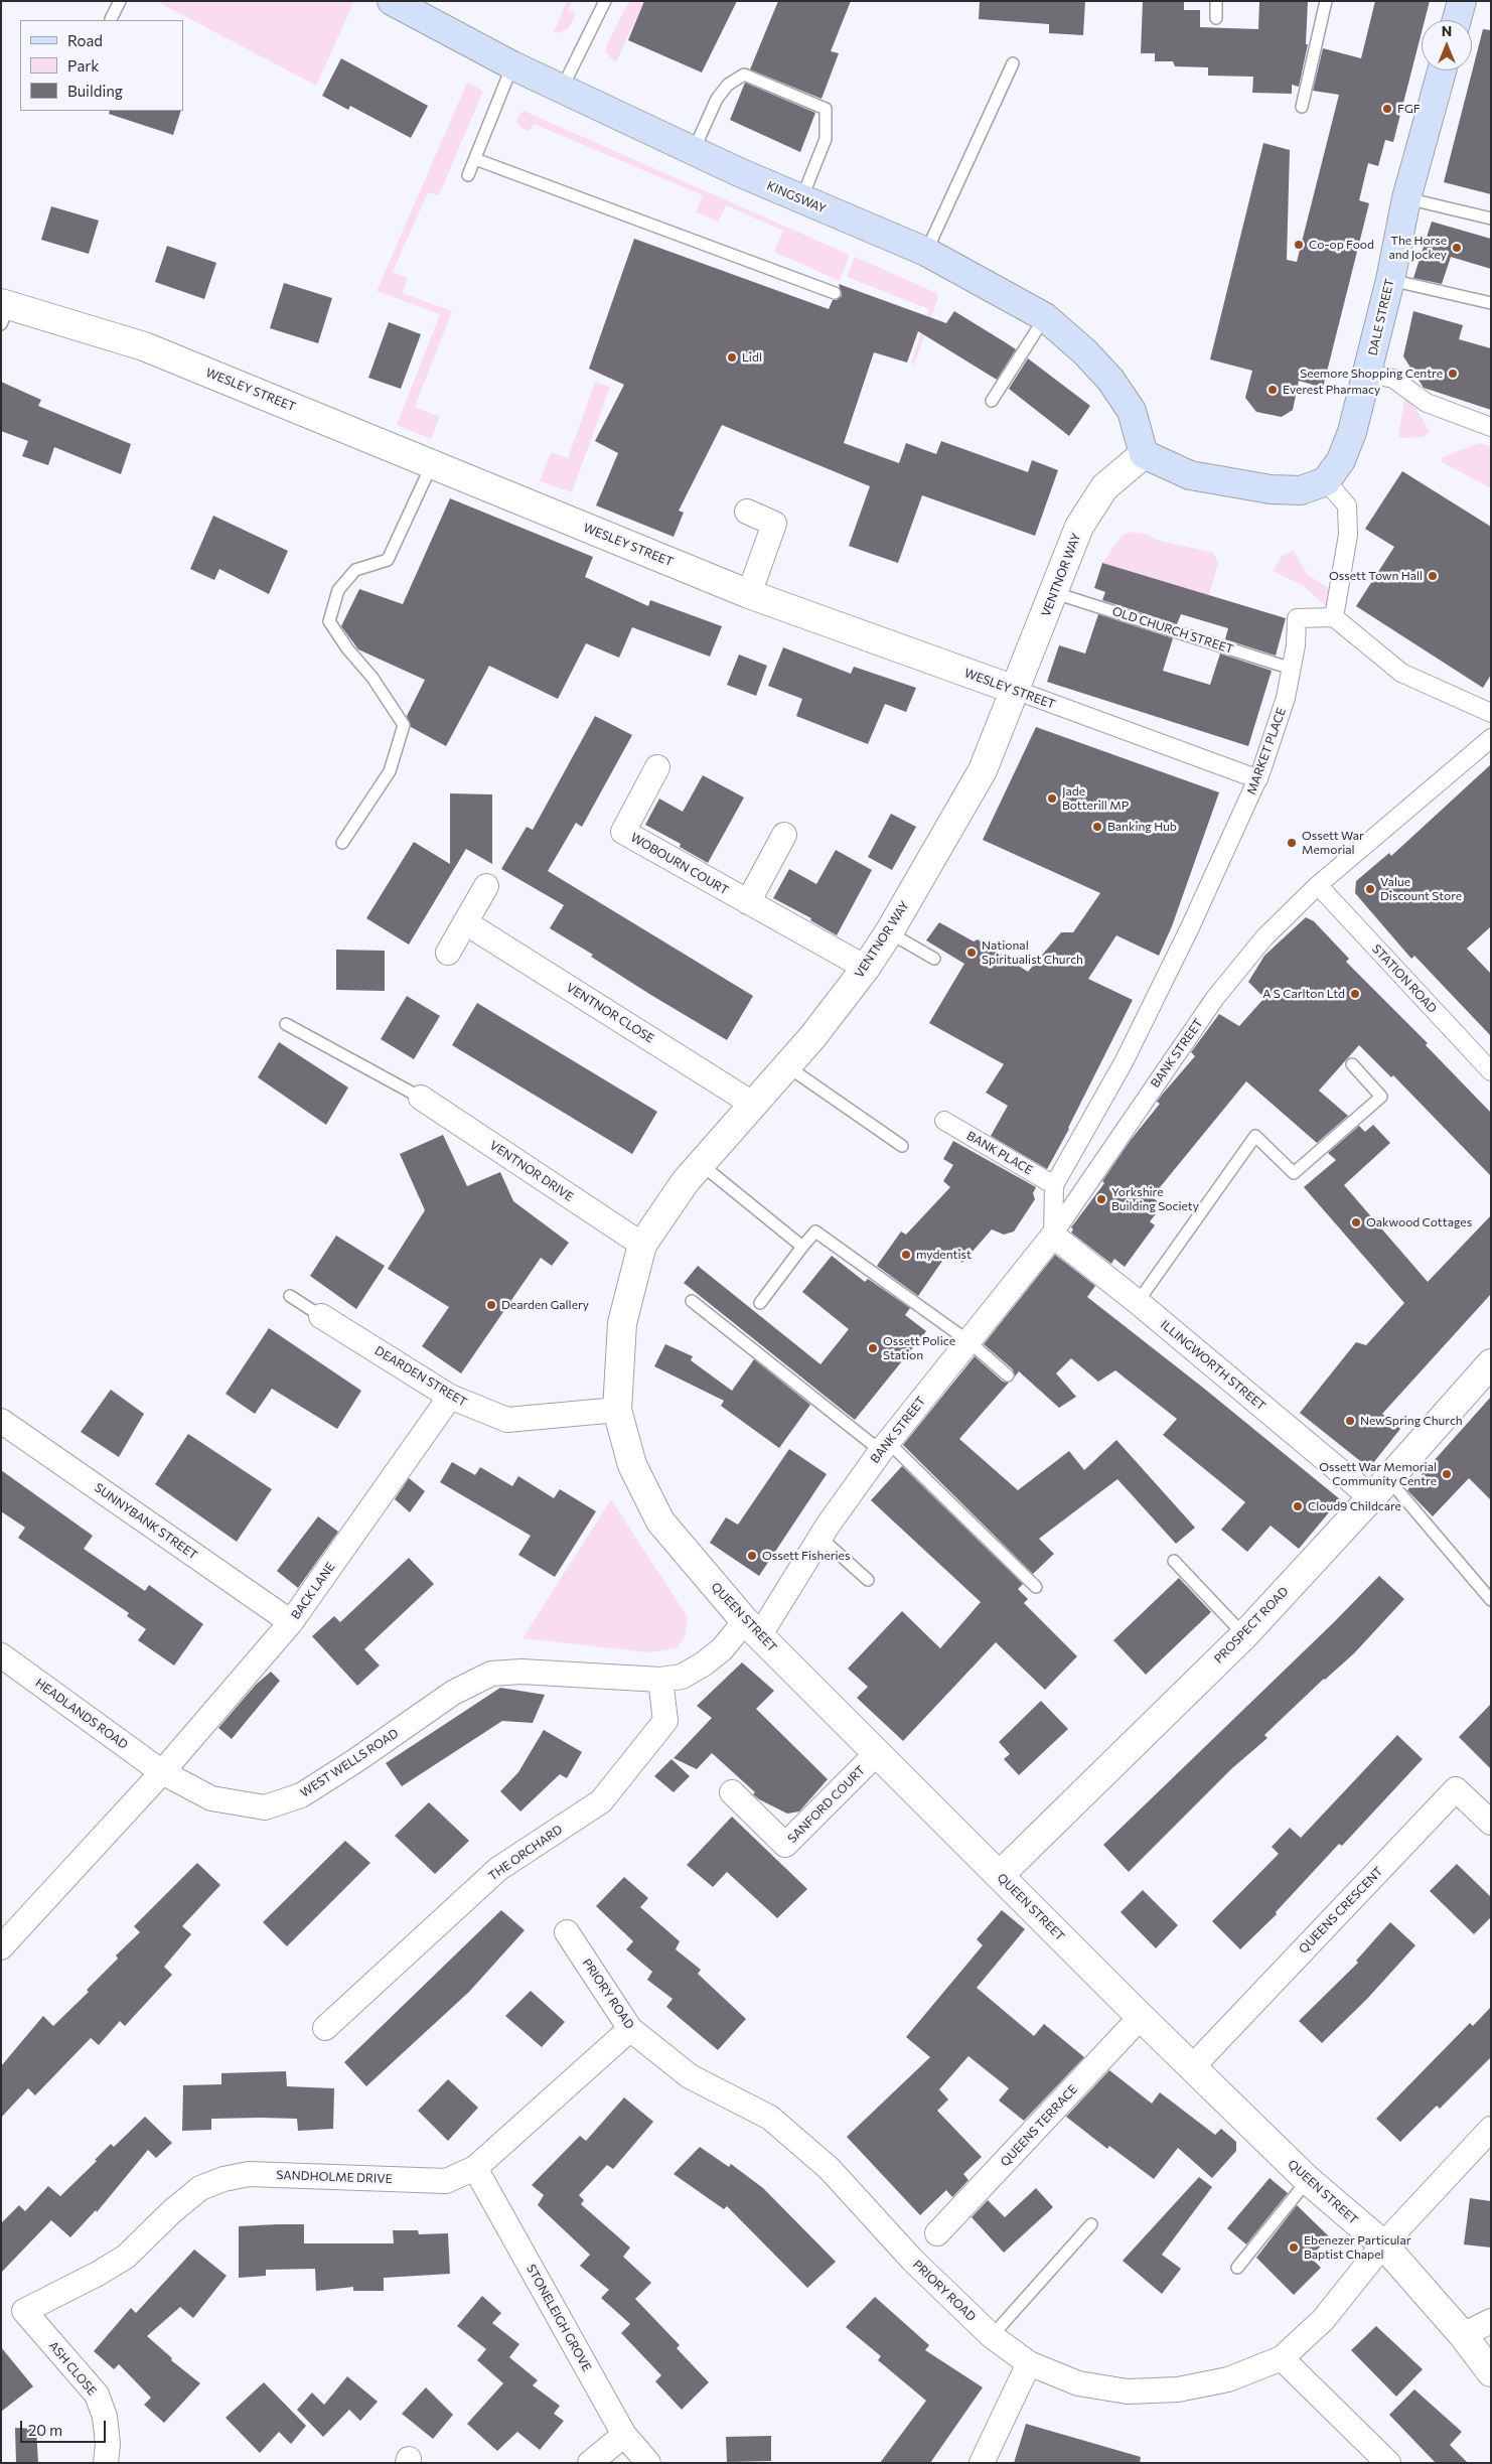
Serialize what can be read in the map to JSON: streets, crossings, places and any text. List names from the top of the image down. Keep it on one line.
{"streets":{"main road":["KINGSWAY","DALE STREET"],"street":["WESLEY STREET","VENTNOR WAY","MARKET PLACE","WOBOURN COURT","STATION ROAD","VENTNOR CLOSE","BANK STREET","BANK PLACE","VENTNOR DRIVE","ILLINGWORTH STREET","DEARDEN STREET","SUNNYBANK STREET","BACK LANE","QUEEN STREET","PROSPECT ROAD","HEADLANDS ROAD","WEST WELLS ROAD","SANFORD COURT","THE ORCHARD","QUEENS CRESCENT","PRIORY ROAD","QUEENS TERRACE","SANDHOLME DRIVE","STONELEIGH GROVE","ASH CLOSE"],"lane":["OLD CHURCH STREET"]},"crossings":[["KINGSWAY","VENTNOR WAY"],["WESLEY STREET","VENTNOR WAY"],["WESLEY STREET","MARKET PLACE"],["VENTNOR WAY","OLD CHURCH STREET"],["VENTNOR WAY","WOBOURN COURT"],["VENTNOR WAY","VENTNOR CLOSE"],["VENTNOR WAY","VENTNOR DRIVE"],["VENTNOR WAY","DEARDEN STREET"],["VENTNOR WAY","QUEEN STREET"],["OLD CHURCH STREET","MARKET PLACE"],["MARKET PLACE","BANK PLACE"],["STATION ROAD","BANK STREET"],["BANK STREET","ILLINGWORTH STREET"],["BANK STREET","QUEEN STREET"],["BANK STREET","WEST WELLS ROAD"],["ILLINGWORTH STREET","PROSPECT ROAD"],["DEARDEN STREET","BACK LANE"],["DEARDEN STREET","QUEEN STREET"],["SUNNYBANK STREET","BACK LANE"],["BACK LANE","HEADLANDS ROAD"],["BACK LANE","WEST WELLS ROAD"],["QUEEN STREET","PROSPECT ROAD"],["QUEEN STREET","WEST WELLS ROAD"],["QUEEN STREET","SANFORD COURT"],["QUEEN STREET","QUEENS CRESCENT"],["QUEEN STREET","PRIORY ROAD"],["QUEEN STREET","QUEENS TERRACE"],["HEADLANDS ROAD","WEST WELLS ROAD"],["WEST WELLS ROAD","THE ORCHARD"],["PRIORY ROAD","SANDHOLME DRIVE"],["SANDHOLME DRIVE","STONELEIGH GROVE"],["SANDHOLME DRIVE","ASH CLOSE"]],"places":["FGF","Co-op Food","The Horse and Jockey","Lidl","Seemore Shopping Centre","Everest Pharmacy","Ossett Town Hall","Jade Botterill MP","Banking Hub","Ossett War Memorial","Value Discount Store","National Spiritualist Church","A S Carlton Ltd","Yorkshire Building Society","Oakwood Cottages","mydentist","Dearden Gallery","Ossett Police Station","NewSpring Church","Ossett War Memorial Community Centre","Cloud9 Childcare","Ossett Fisheries","Ebenezer Particular Baptist Chapel"],"legend":["Road","Park","Building"],"scale_bar":"20 m","north":"top"}
